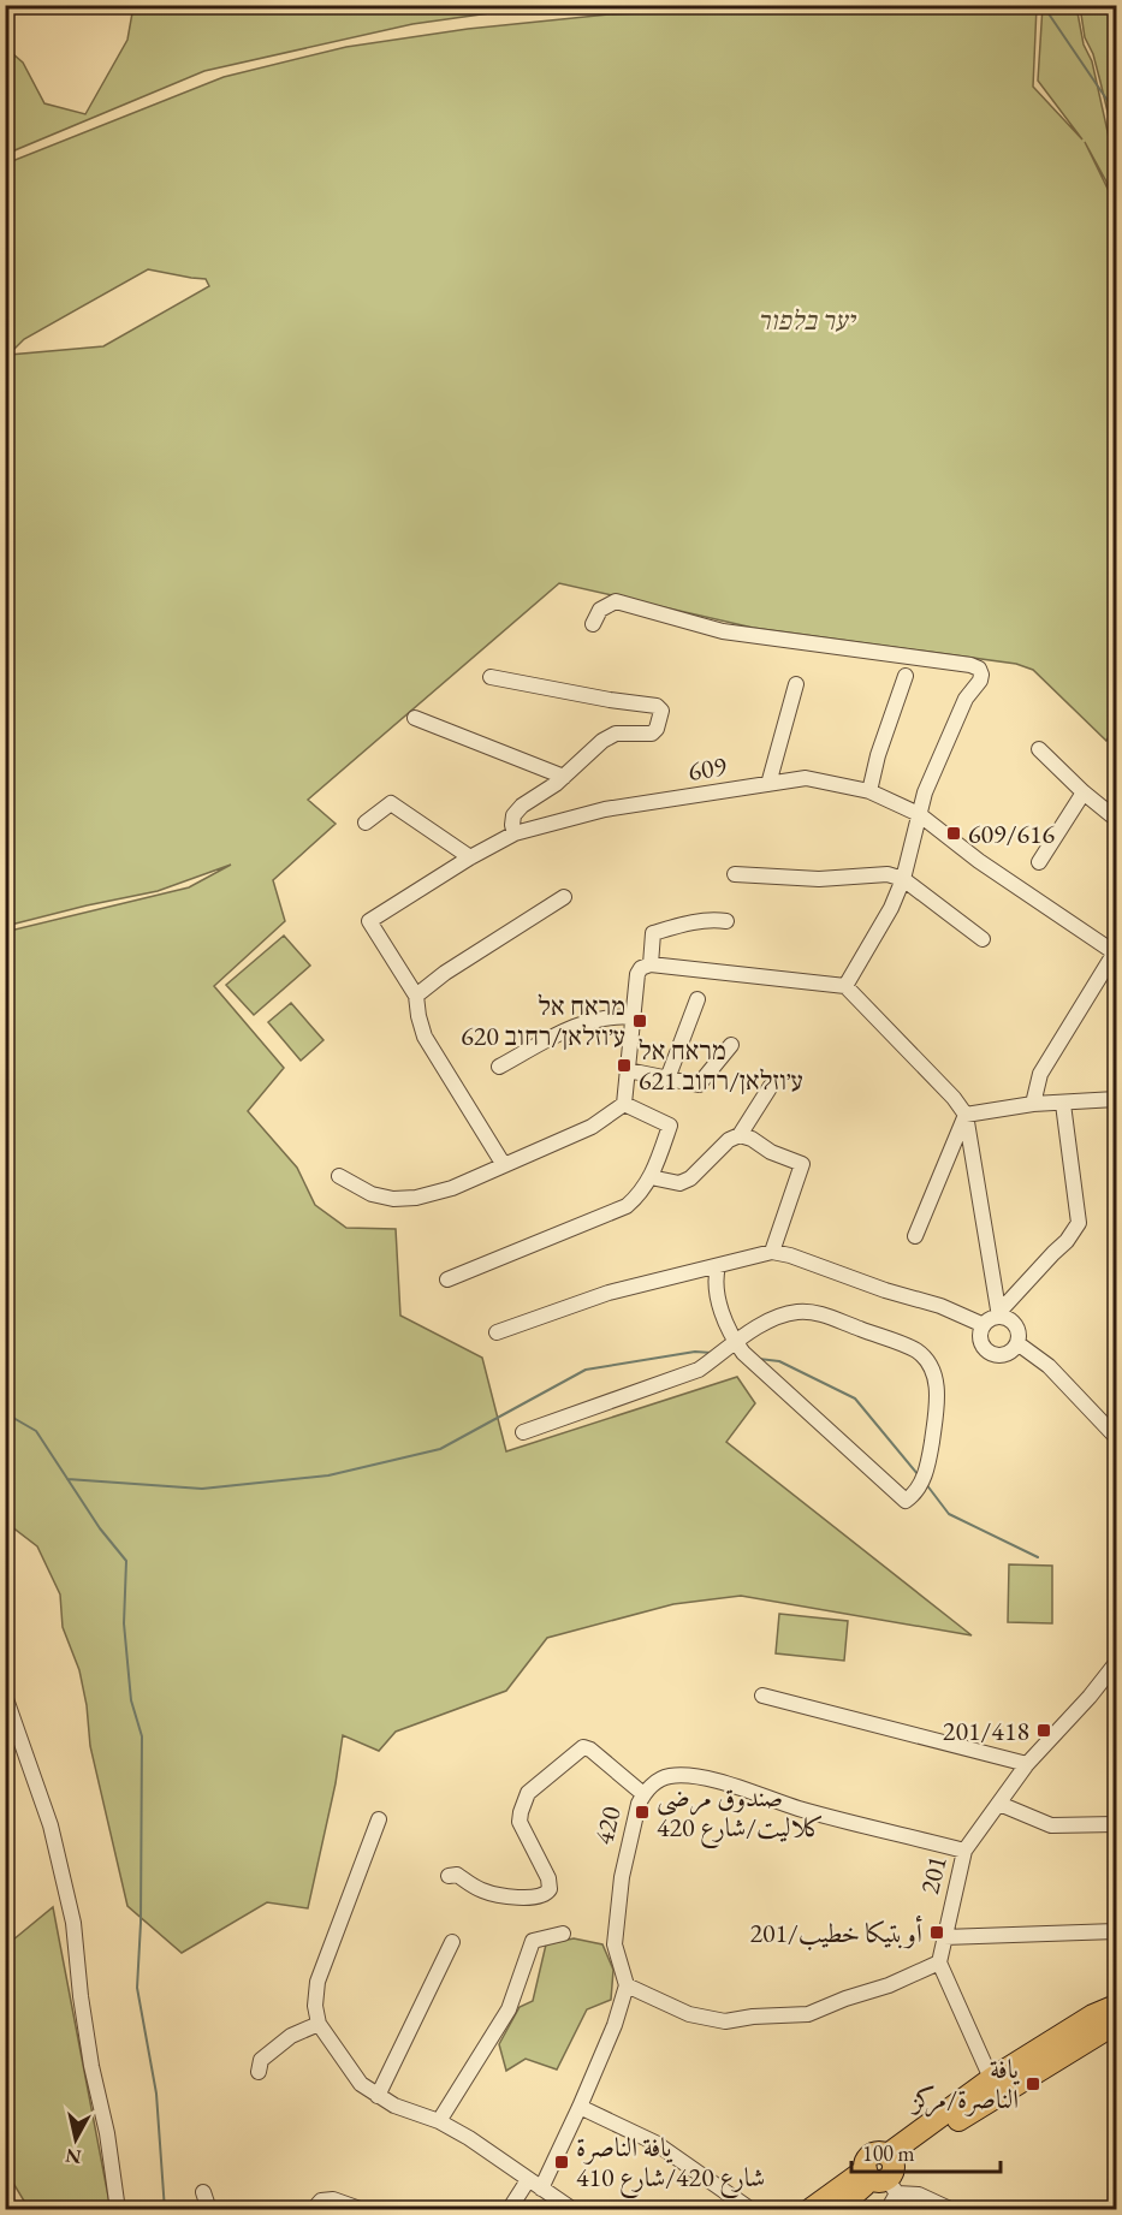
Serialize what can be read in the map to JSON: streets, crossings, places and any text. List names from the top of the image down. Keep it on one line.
{"streets":{"street":["609","420","201"]},"crossings":[["420","201"]],"parks":["יער בלפור"],"places":{"transit":["609/616","מראח אל ע׳וזלאן/רחוב 620","מראח אל ע׳וזלאן/רחוב 621","201/418","صندوق مرضى كلاليت/شارع 420","أوبتيكا خطيب/201","يافة الناصرة/مركز","يافة الناصرة شارع 420/شارع 410"]},"scale_bar":"100 m","north":"bottom"}
